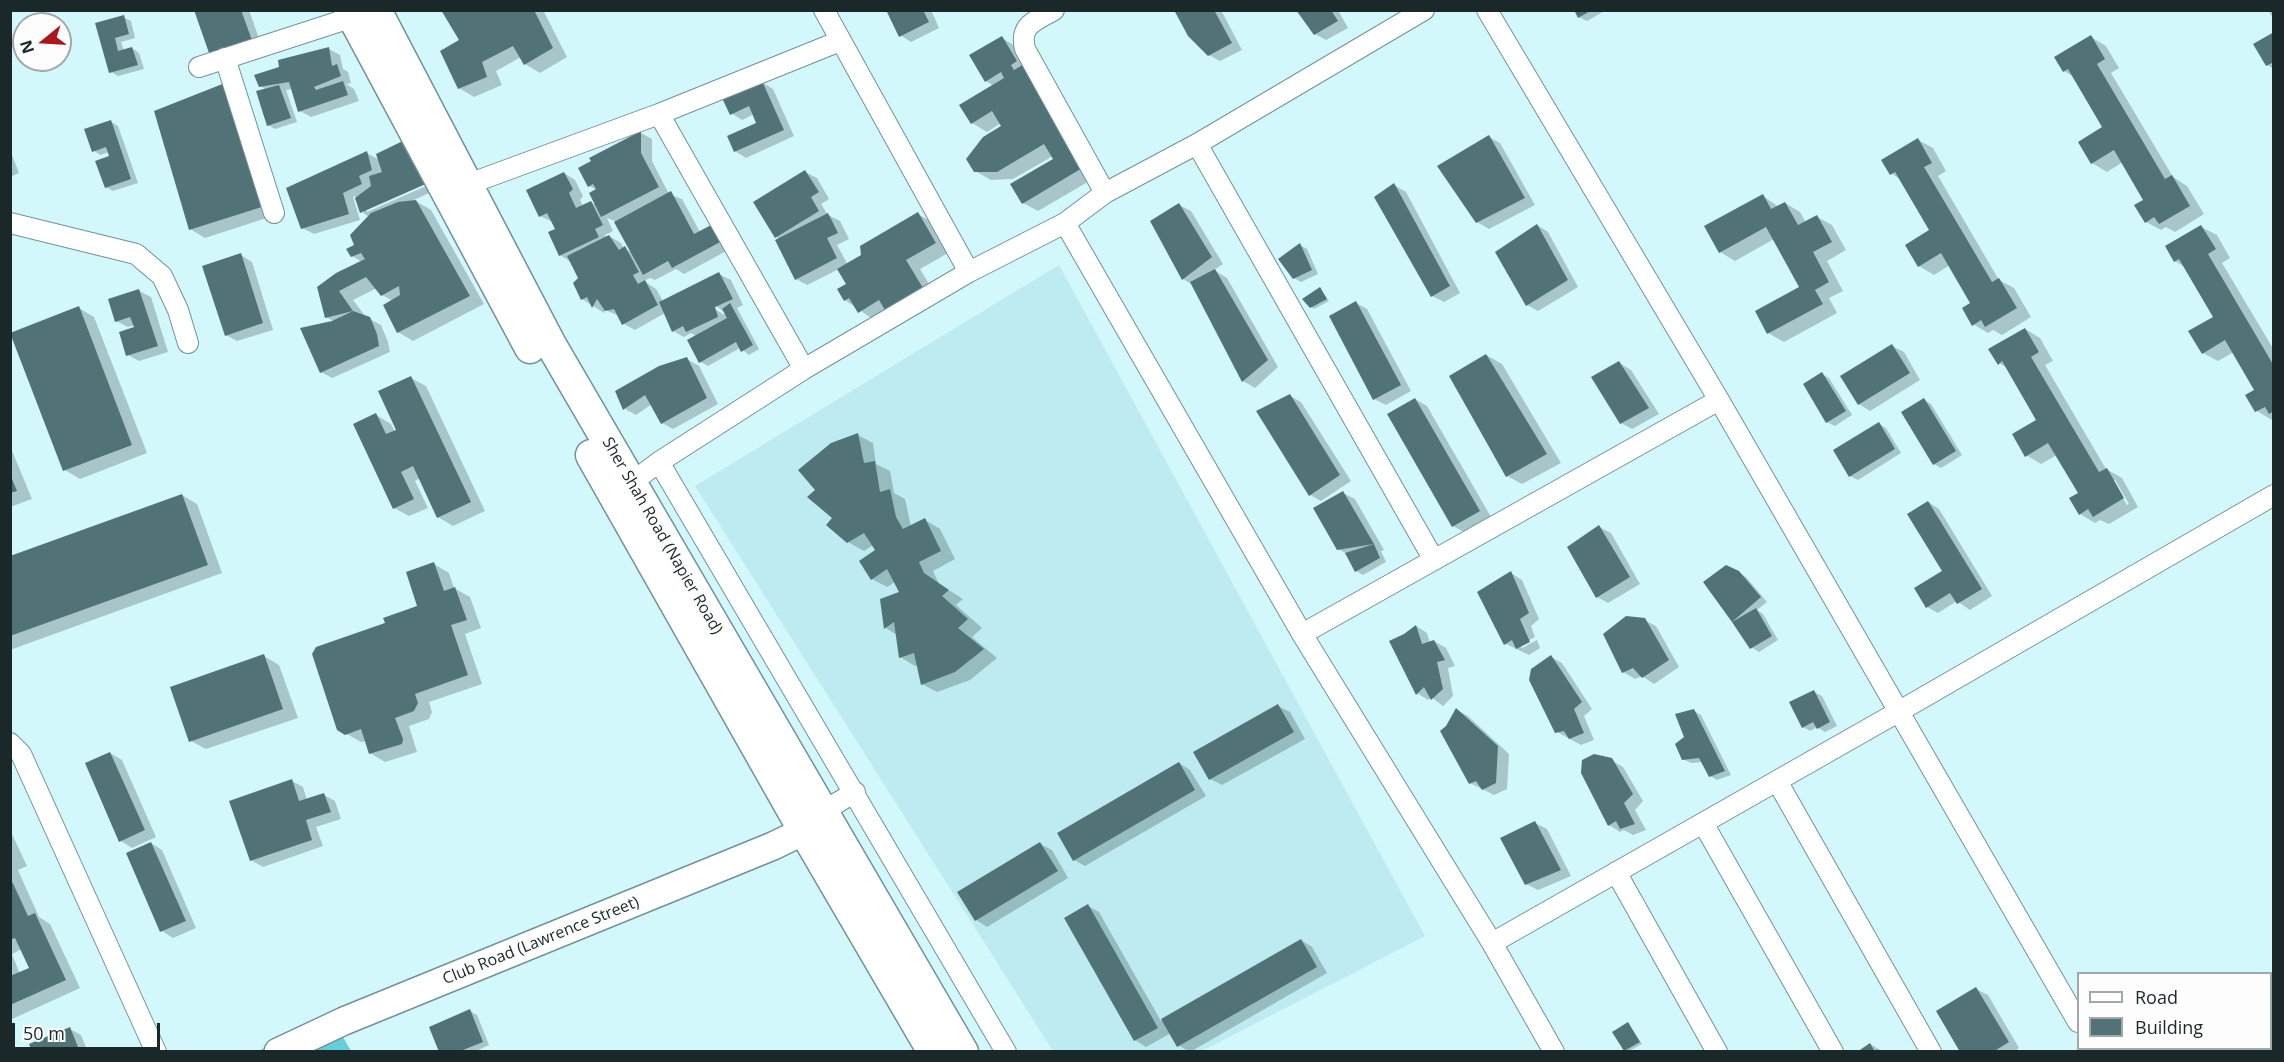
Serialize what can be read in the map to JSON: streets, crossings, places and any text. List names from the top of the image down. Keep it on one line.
{"streets":{"main road":["Sher Shah Road (Napier Road)"],"street":["Club Road (Lawrence Street)"]},"crossings":[["Sher Shah Road (Napier Road)","Club Road (Lawrence Street)"]],"legend":["Road","Building"],"scale_bar":"50 m","north":"left"}
